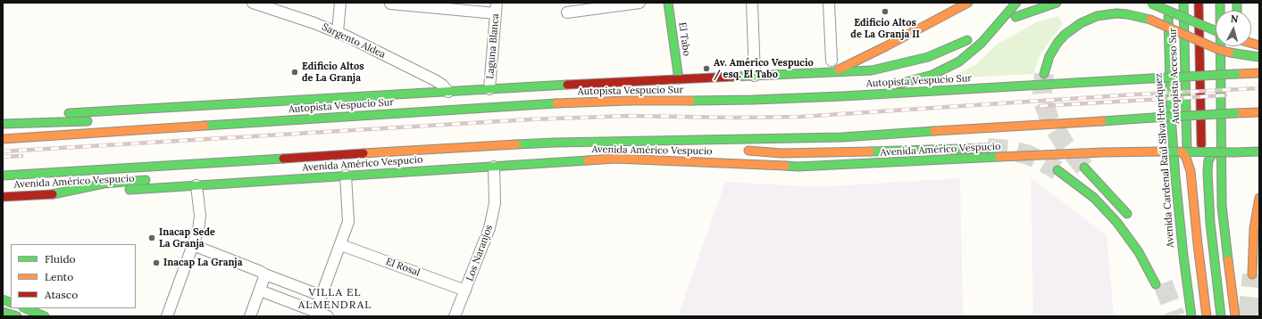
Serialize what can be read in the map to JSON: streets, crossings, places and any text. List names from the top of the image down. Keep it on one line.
{"streets":{"main road":["El Tabo","Autopista Acceso Sur","Autopista Vespucio Sur","Avenida Américo Vespucio","Avenida Cardenal Raúl Silva Henríquez"],"street":["Sargento Aldea","Laguna Blanca","Los Naranjos","El Rosal"]},"crossings":[["Autopista Acceso Sur","Avenida Américo Vespucio"],["Autopista Acceso Sur","Avenida Cardenal Raúl Silva Henríquez"],["Avenida Américo Vespucio","Avenida Cardenal Raúl Silva Henríquez"],["Avenida Américo Vespucio","Los Naranjos"],["Los Naranjos","El Rosal"]],"districts":["VILLA EL ALMENDRAL"],"places":["Edificio Altos de La Granja II","Av. Américo Vespucio / esq. El Tabo","Edificio Altos de La Granja","Inacap Sede La Granja","Inacap La Granja"],"legend":["Fluido","Lento","Atasco"],"north":"top"}
